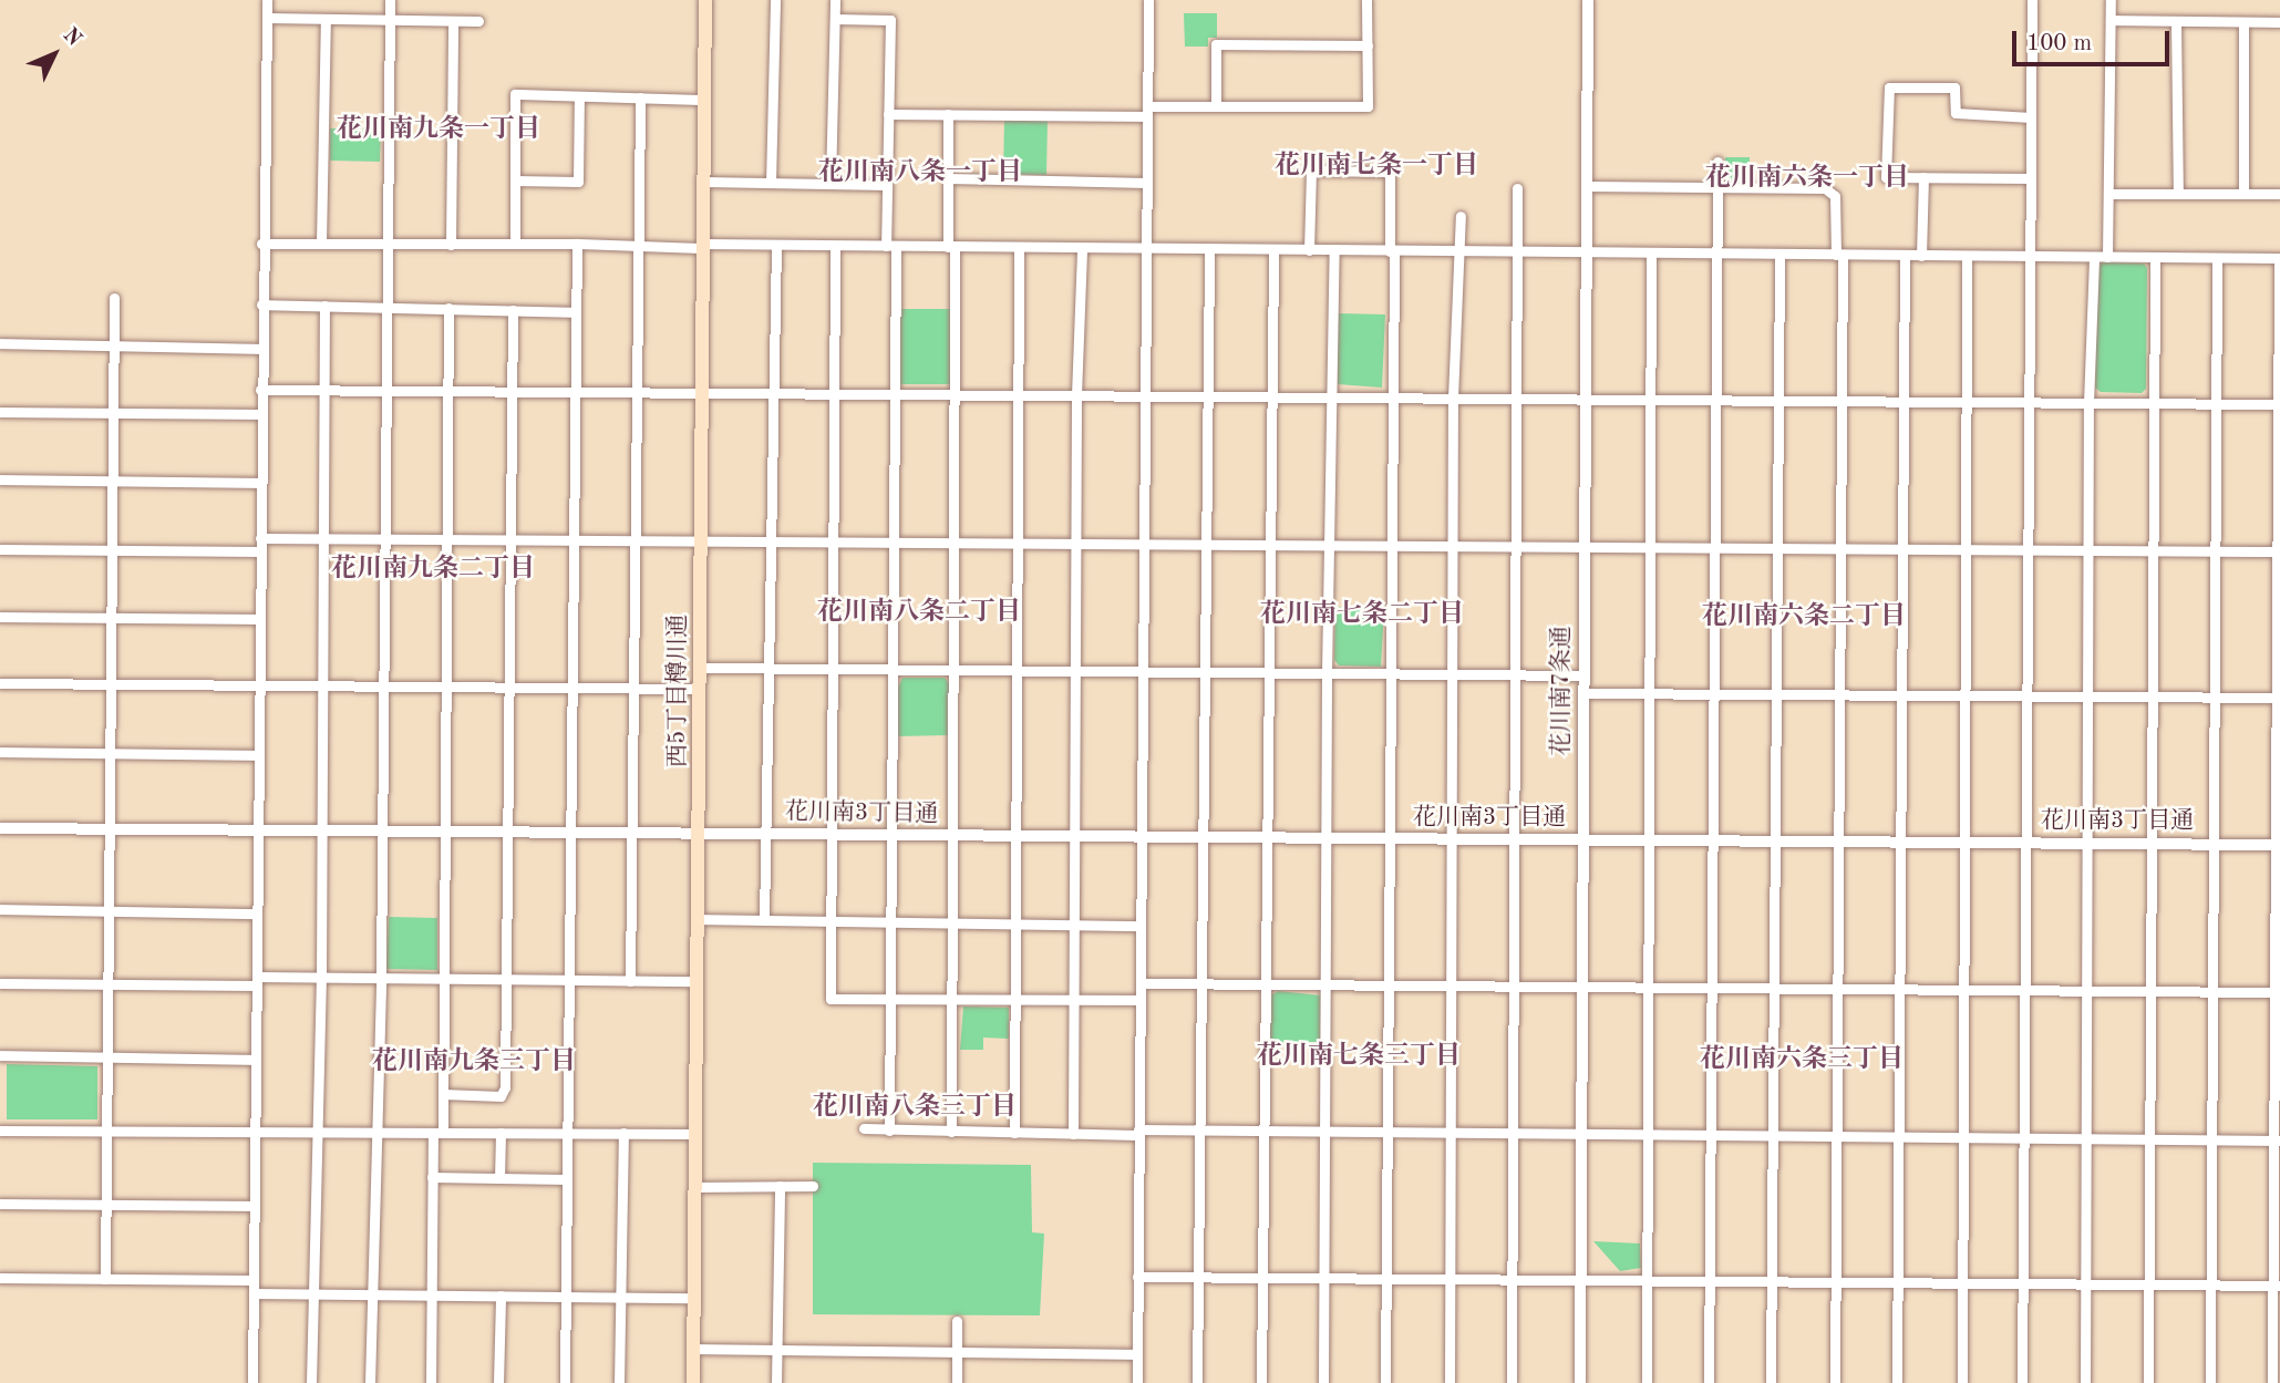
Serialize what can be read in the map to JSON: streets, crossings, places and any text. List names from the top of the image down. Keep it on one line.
{"streets":{"main road":["西5丁目樽川通"],"street":["花川南7条通","花川南3丁目通"]},"crossings":[["西5丁目樽川通","花川南3丁目通"],["花川南7条通","花川南3丁目通"]],"districts":["花川南九条一丁目","花川南七条一丁目","花川南八条一丁目","花川南六条一丁目","花川南九条二丁目","花川南八条二丁目","花川南七条二丁目","花川南六条二丁目","花川南七条三丁目","花川南六条三丁目","花川南九条三丁目","花川南八条三丁目"],"scale_bar":"100 m","north":"top right"}
